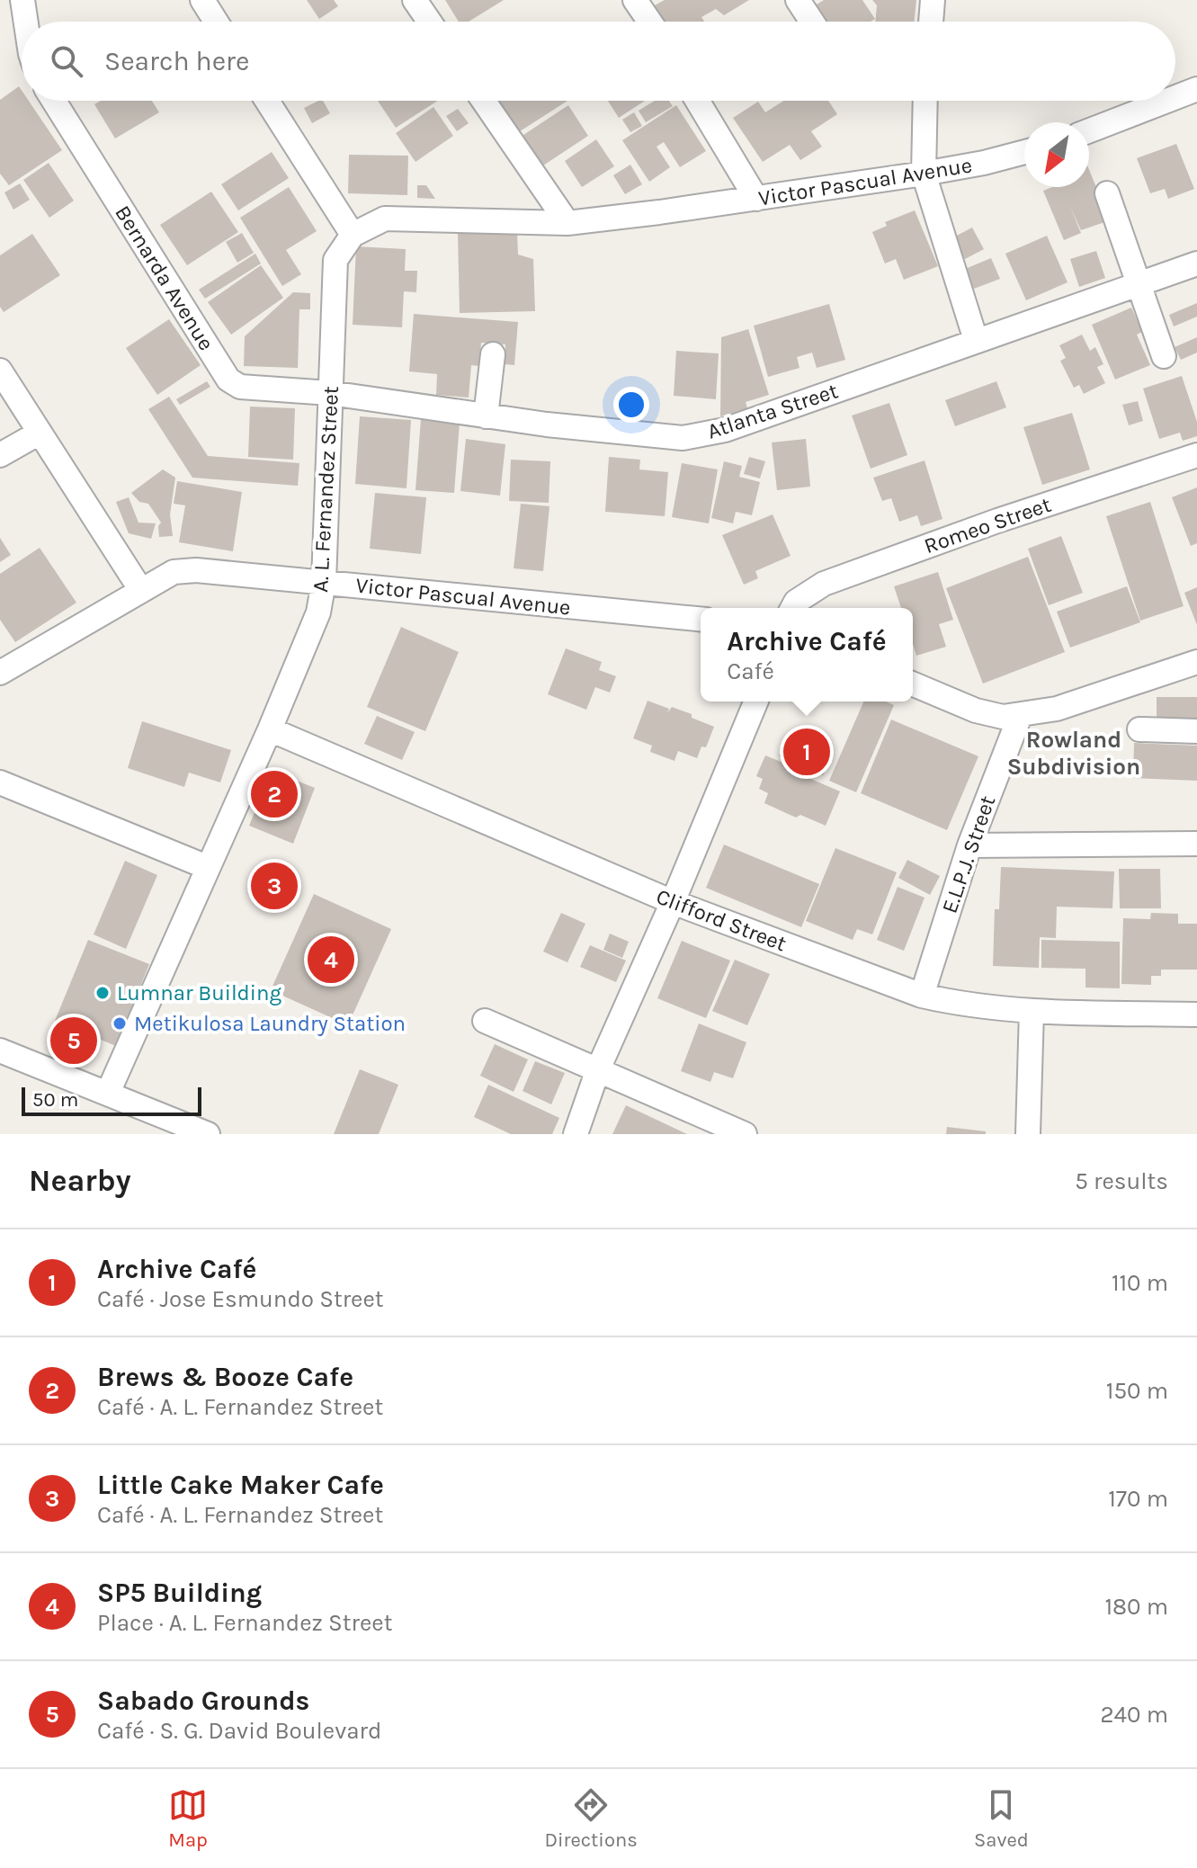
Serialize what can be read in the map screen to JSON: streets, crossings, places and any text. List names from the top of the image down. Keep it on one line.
{"streets":{"street":["Victor Pascual Avenue","Bernarda Avenue","Atlanta Street","A. L. Fernandez Street","Romeo Street","E.L.P.J. Street","Clifford Street"]},"crossings":[["Victor Pascual Avenue","A. L. Fernandez Street"],["Bernarda Avenue","Atlanta Street"],["Bernarda Avenue","A. L. Fernandez Street"],["Atlanta Street","A. L. Fernandez Street"],["A. L. Fernandez Street","Clifford Street"],["E.L.P.J. Street","Clifford Street"]],"districts":["Rowland Subdivision"],"places":["Lumnar Building","Metikulosa Laundry Station"],"scale_bar":"50 m","north":"bottom left","page":{"search":"Search here","popup":["Archive Café","Café"],"pins":["1","2","3","4","5"],"scale":"50 m","heading":["Nearby","5 results"],"list":[{"mark":"1","name":"Archive Café","note":"Café · Jose Esmundo Street","value":"110 m"},{"mark":"2","name":"Brews & Booze Cafe","note":"Café · A. L. Fernandez Street","value":"150 m"},{"mark":"3","name":"Little Cake Maker Cafe","note":"Café · A. L. Fernandez Street","value":"170 m"},{"mark":"4","name":"SP5 Building","note":"Place · A. L. Fernandez Street","value":"180 m"},{"mark":"5","name":"Sabado Grounds","note":"Café · S. G. David Boulevard","value":"240 m"}],"nav":["Map","Directions","Saved"]}}
